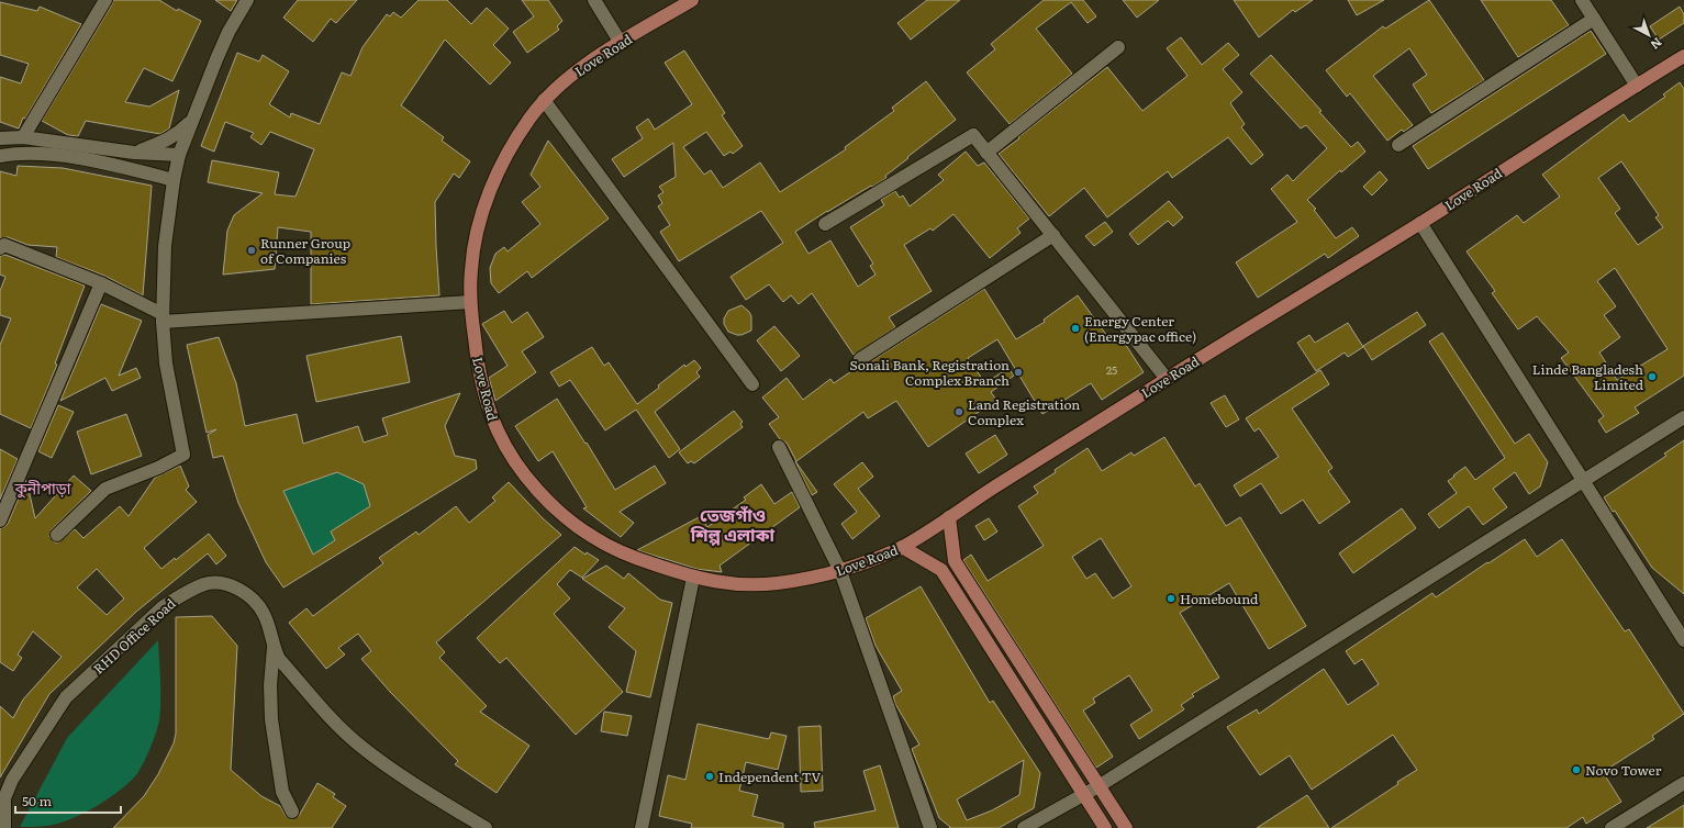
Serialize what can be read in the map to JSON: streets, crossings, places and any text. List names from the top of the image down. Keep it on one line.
{"streets":{"main road":["Love Road"],"street":["RHD Office Road"]},"districts":["কুনীপাড়া","তেজগাঁও শিল্প এলাকা"],"places":["Runner Group of Companies","Energy Center (Energypac office)","Sonali Bank, Registration Complex Branch","Linde Bangladesh Limited","Land Registration Complex","Homebound","Novo Tower","Independent TV"],"house_numbers":["25"],"scale_bar":"50 m","north":"bottom right"}
